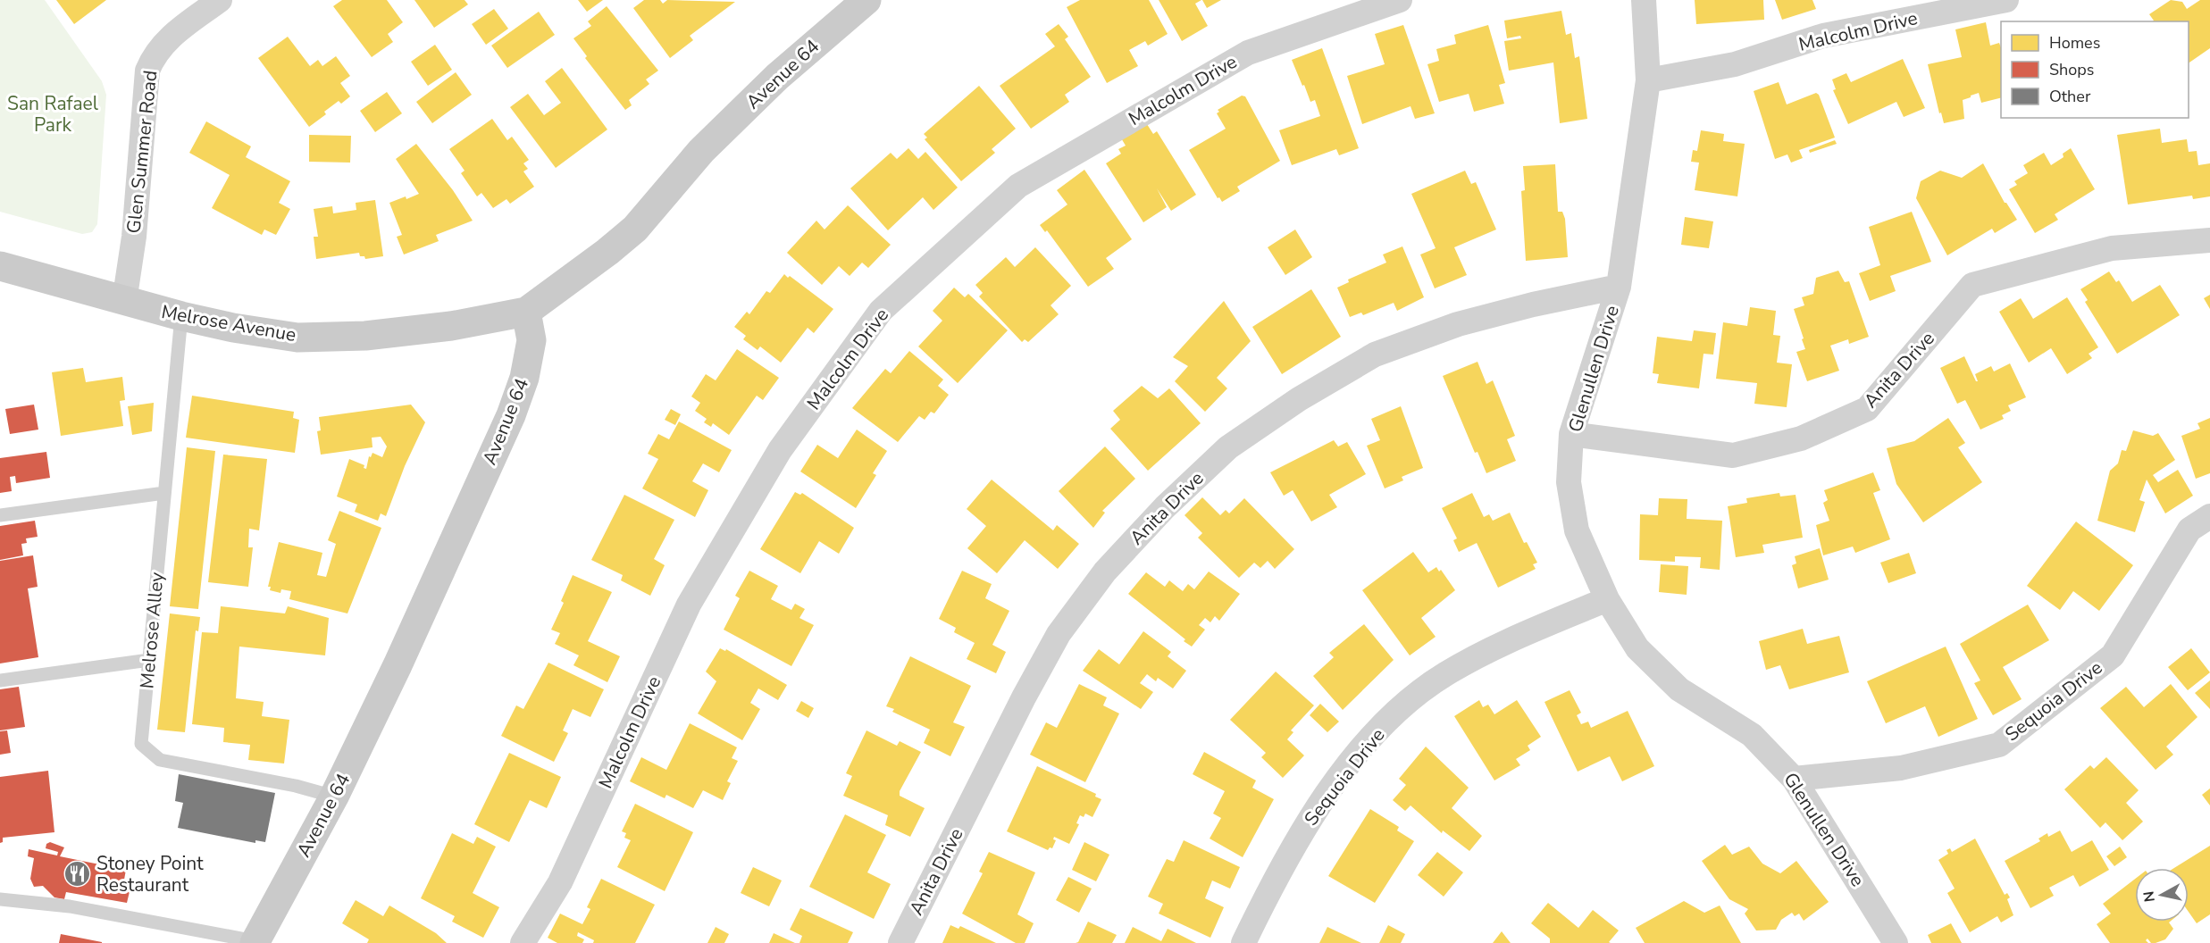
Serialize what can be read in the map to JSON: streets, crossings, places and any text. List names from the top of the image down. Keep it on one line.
{"streets":{"street":["Malcolm Drive","Avenue 64","Glen Summer Road","Melrose Avenue","Glenullen Drive","Anita Drive","Sequoia Drive"],"lane":["Melrose Alley"]},"crossings":[["Malcolm Drive","Glenullen Drive"],["Avenue 64","Melrose Avenue"],["Avenue 64","Melrose Alley"],["Glen Summer Road","Melrose Avenue"],["Melrose Avenue","Melrose Alley"],["Glenullen Drive","Anita Drive"],["Glenullen Drive","Sequoia Drive"]],"parks":["San Rafael Park"],"places":{"restaurant":["Stoney Point Restaurant"]},"legend":["Homes","Shops","Other"],"north":"left"}
